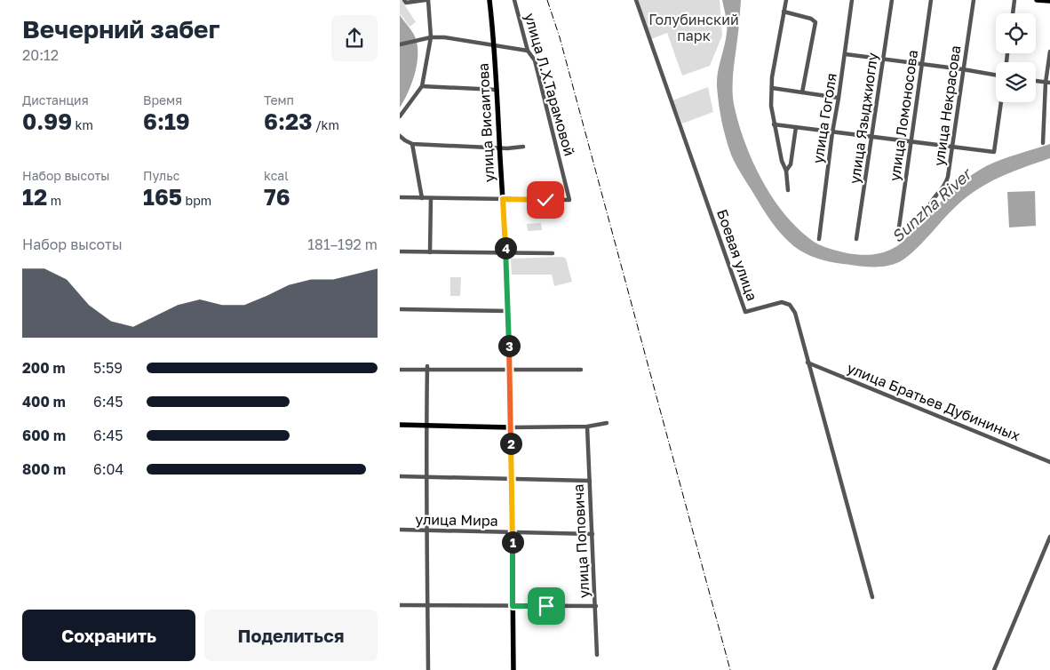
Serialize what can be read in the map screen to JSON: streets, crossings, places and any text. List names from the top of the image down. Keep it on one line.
{"streets":{"main road":["улица Висаитова"],"street":["улица Л.Х.Тарамовой","улица Некрасова","улица Ломоносова","улица Гоголя","улица Языджиоглу","Боевая улица","улица Братьев Дубининых","улица Мира","улица Поповича"]},"crossings":[["улица Л.Х.Тарамовой","улица Висаитова"],["улица Висаитова","улица Мира"],["Боевая улица","улица Братьев Дубининых"],["улица Мира","улица Поповича"]],"water":["Sunzha River"],"parks":["Голубинский парк"],"page":{"heading":["Вечерний забег","20:12"],"stats":[["Дистанция","0.99 km"],["Время","6:19"],["Темп","6:23 /km"],["Набор высоты","12 m"],["Пульс","165 bpm"],["kcal","76"]],"chart":["Набор высоты","181–192 m"],"pins":["4","3","2","1"],"list":[{"name":"200 m","note":"5:59"},{"name":"400 m","note":"6:45"},{"name":"600 m","note":"6:45"},{"name":"800 m","note":"6:04"}],"buttons":["Сохранить","Поделиться"]}}
